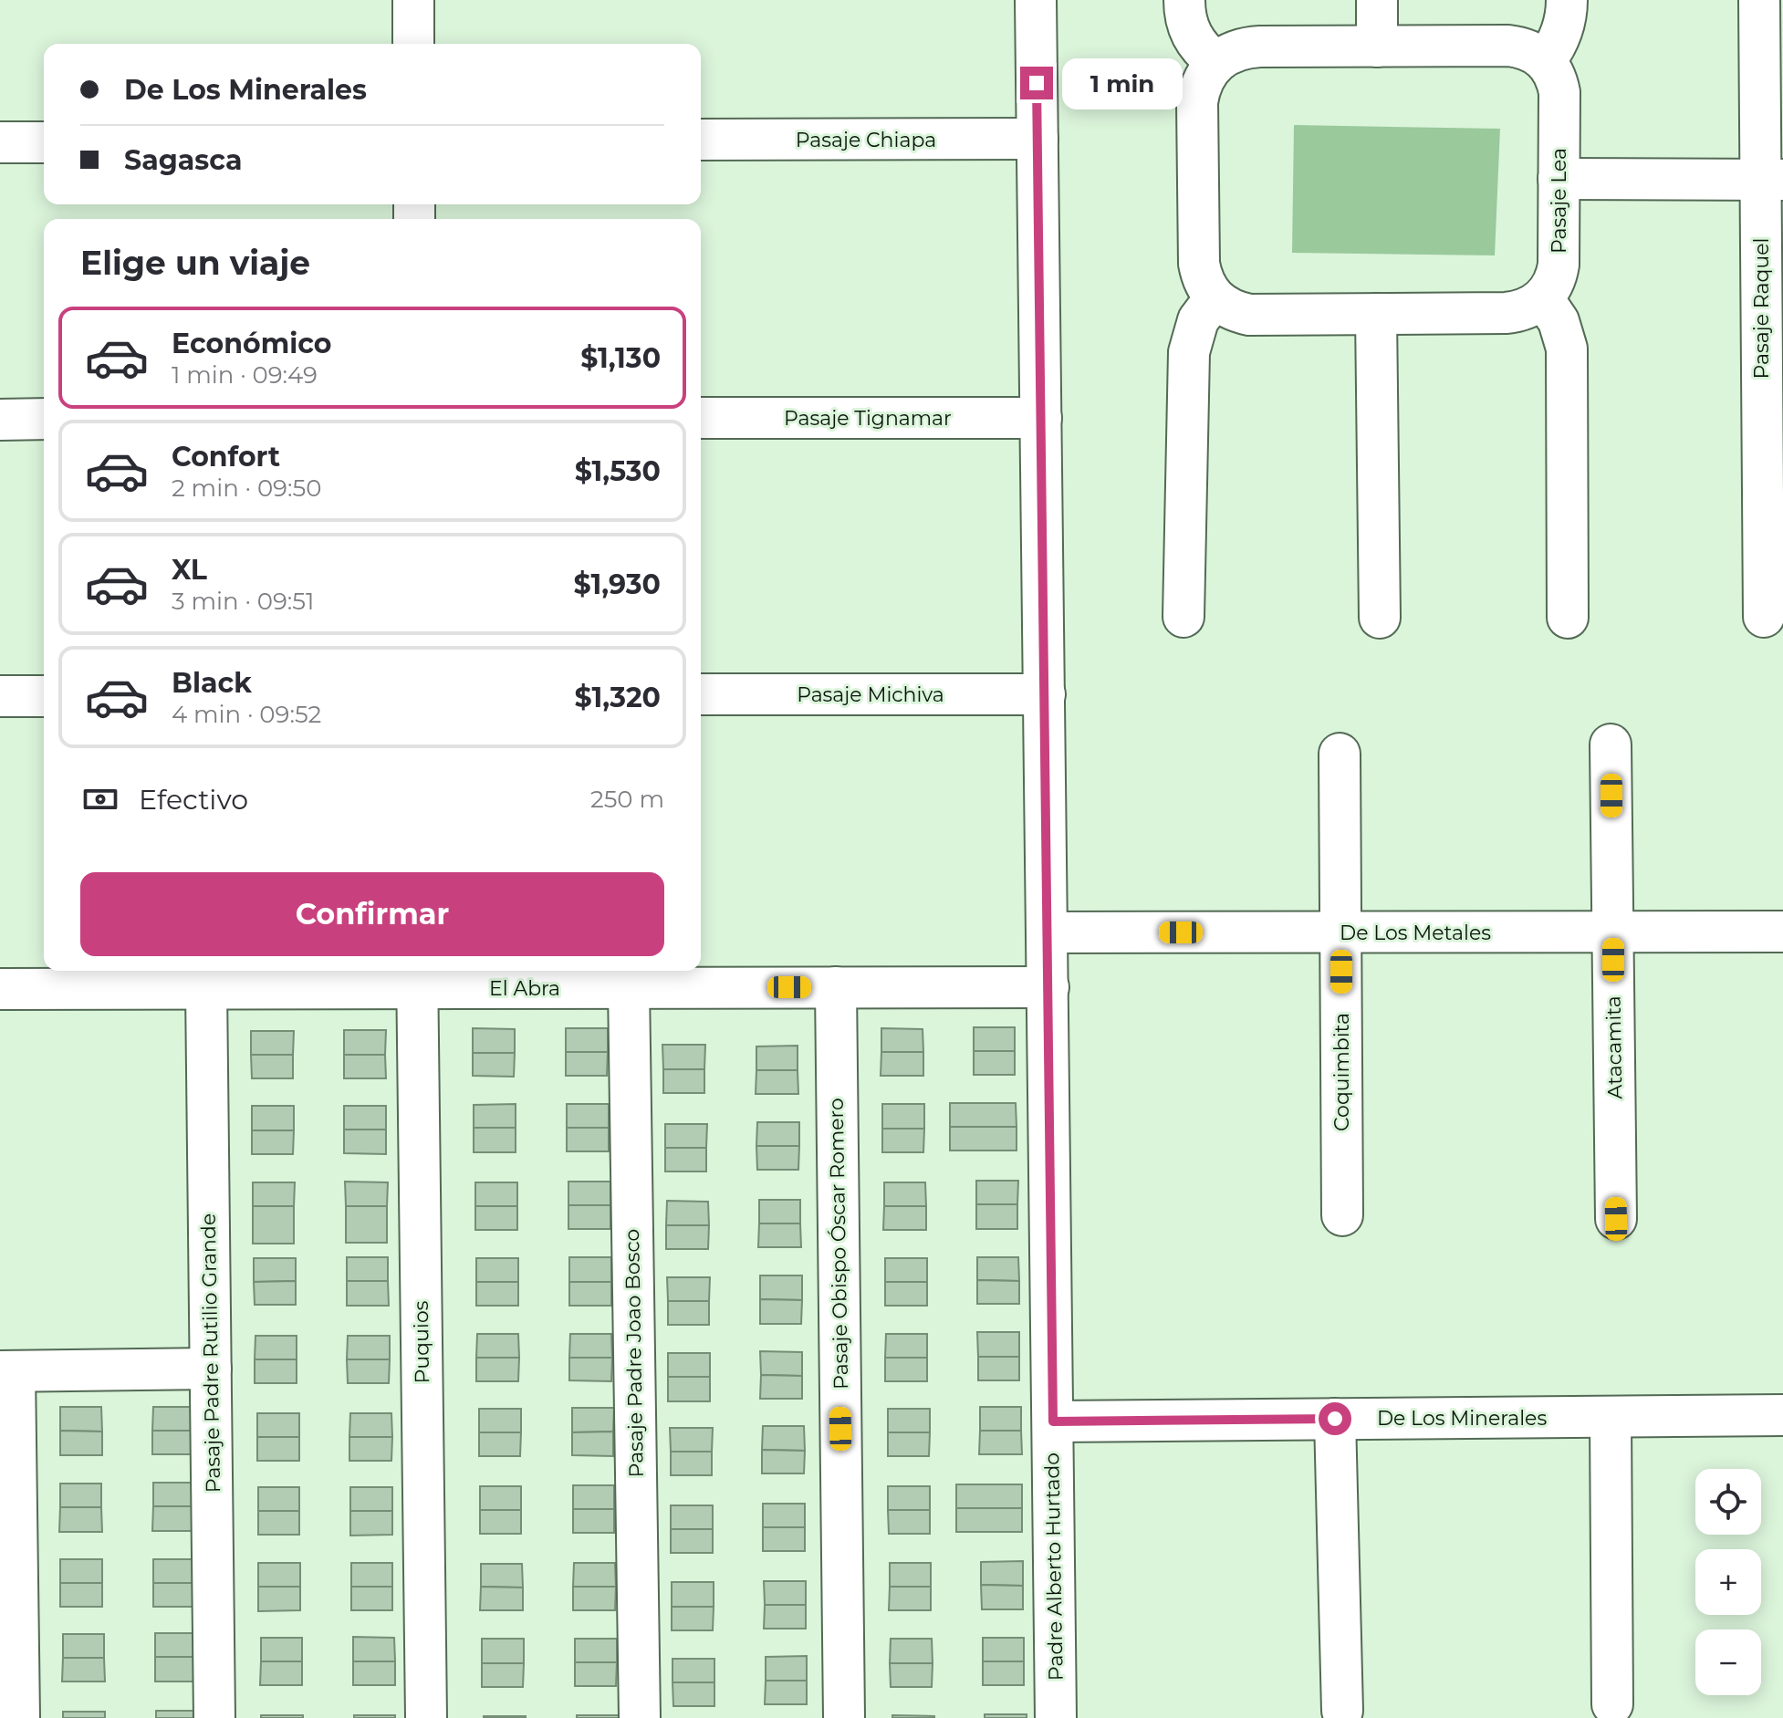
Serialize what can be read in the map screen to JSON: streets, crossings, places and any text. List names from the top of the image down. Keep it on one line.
{"streets":{"street":["Pasaje Chiapa","Pasaje Lea","Pasaje Raquel","Pasaje Tignamar","Pasaje Michiva","De Los Metales","El Abra","Atacamita","Coquimbita","Pasaje Obispo Óscar Romero","Puquios","Pasaje Padre Rutilio Grande","Pasaje Padre Joao Bosco","De Los Minerales","Padre Alberto Hurtado"]},"crossings":[["Pasaje Chiapa","Padre Alberto Hurtado"],["Pasaje Tignamar","Padre Alberto Hurtado"],["Pasaje Michiva","Padre Alberto Hurtado"],["De Los Metales","Atacamita"],["De Los Metales","Coquimbita"],["De Los Metales","Padre Alberto Hurtado"],["El Abra","Pasaje Obispo Óscar Romero"],["El Abra","Puquios"],["El Abra","Pasaje Padre Rutilio Grande"],["El Abra","Pasaje Padre Joao Bosco"],["El Abra","Padre Alberto Hurtado"],["De Los Minerales","Padre Alberto Hurtado"]],"page":{"banner":["De Los Minerales","Sagasca"],"bubble":"1 min","heading":"Elige un viaje","list":[{"name":"Económico","note":"1 min · 09:49","value":"$1,130"},{"name":"Confort","note":"2 min · 09:50","value":"$1,530"},{"name":"XL","note":"3 min · 09:51","value":"$1,930"},{"name":"Black","note":"4 min · 09:52","value":"$1,320"}],"pay":["Efectivo","250 m"],"buttons":"Confirmar","map_buttons":["+","−"]}}
